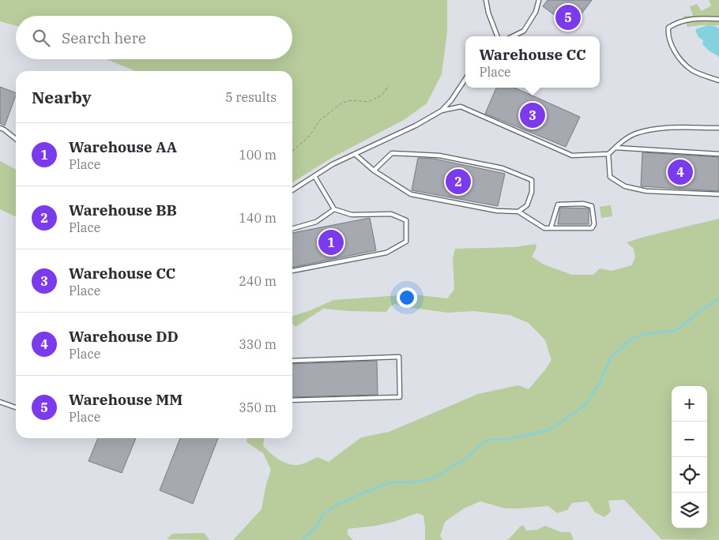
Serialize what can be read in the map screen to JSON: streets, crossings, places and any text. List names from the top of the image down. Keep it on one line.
{"page":{"pins":["5","3","4","2","1"],"search":"Search here","popup":["Warehouse CC","Place"],"heading":["Nearby","5 results"],"list":[{"mark":"1","name":"Warehouse AA","note":"Place","value":"100 m"},{"mark":"2","name":"Warehouse BB","note":"Place","value":"140 m"},{"mark":"3","name":"Warehouse CC","note":"Place","value":"240 m"},{"mark":"4","name":"Warehouse DD","note":"Place","value":"330 m"},{"mark":"5","name":"Warehouse MM","note":"Place","value":"350 m"}],"map_buttons":["+","−"]}}
